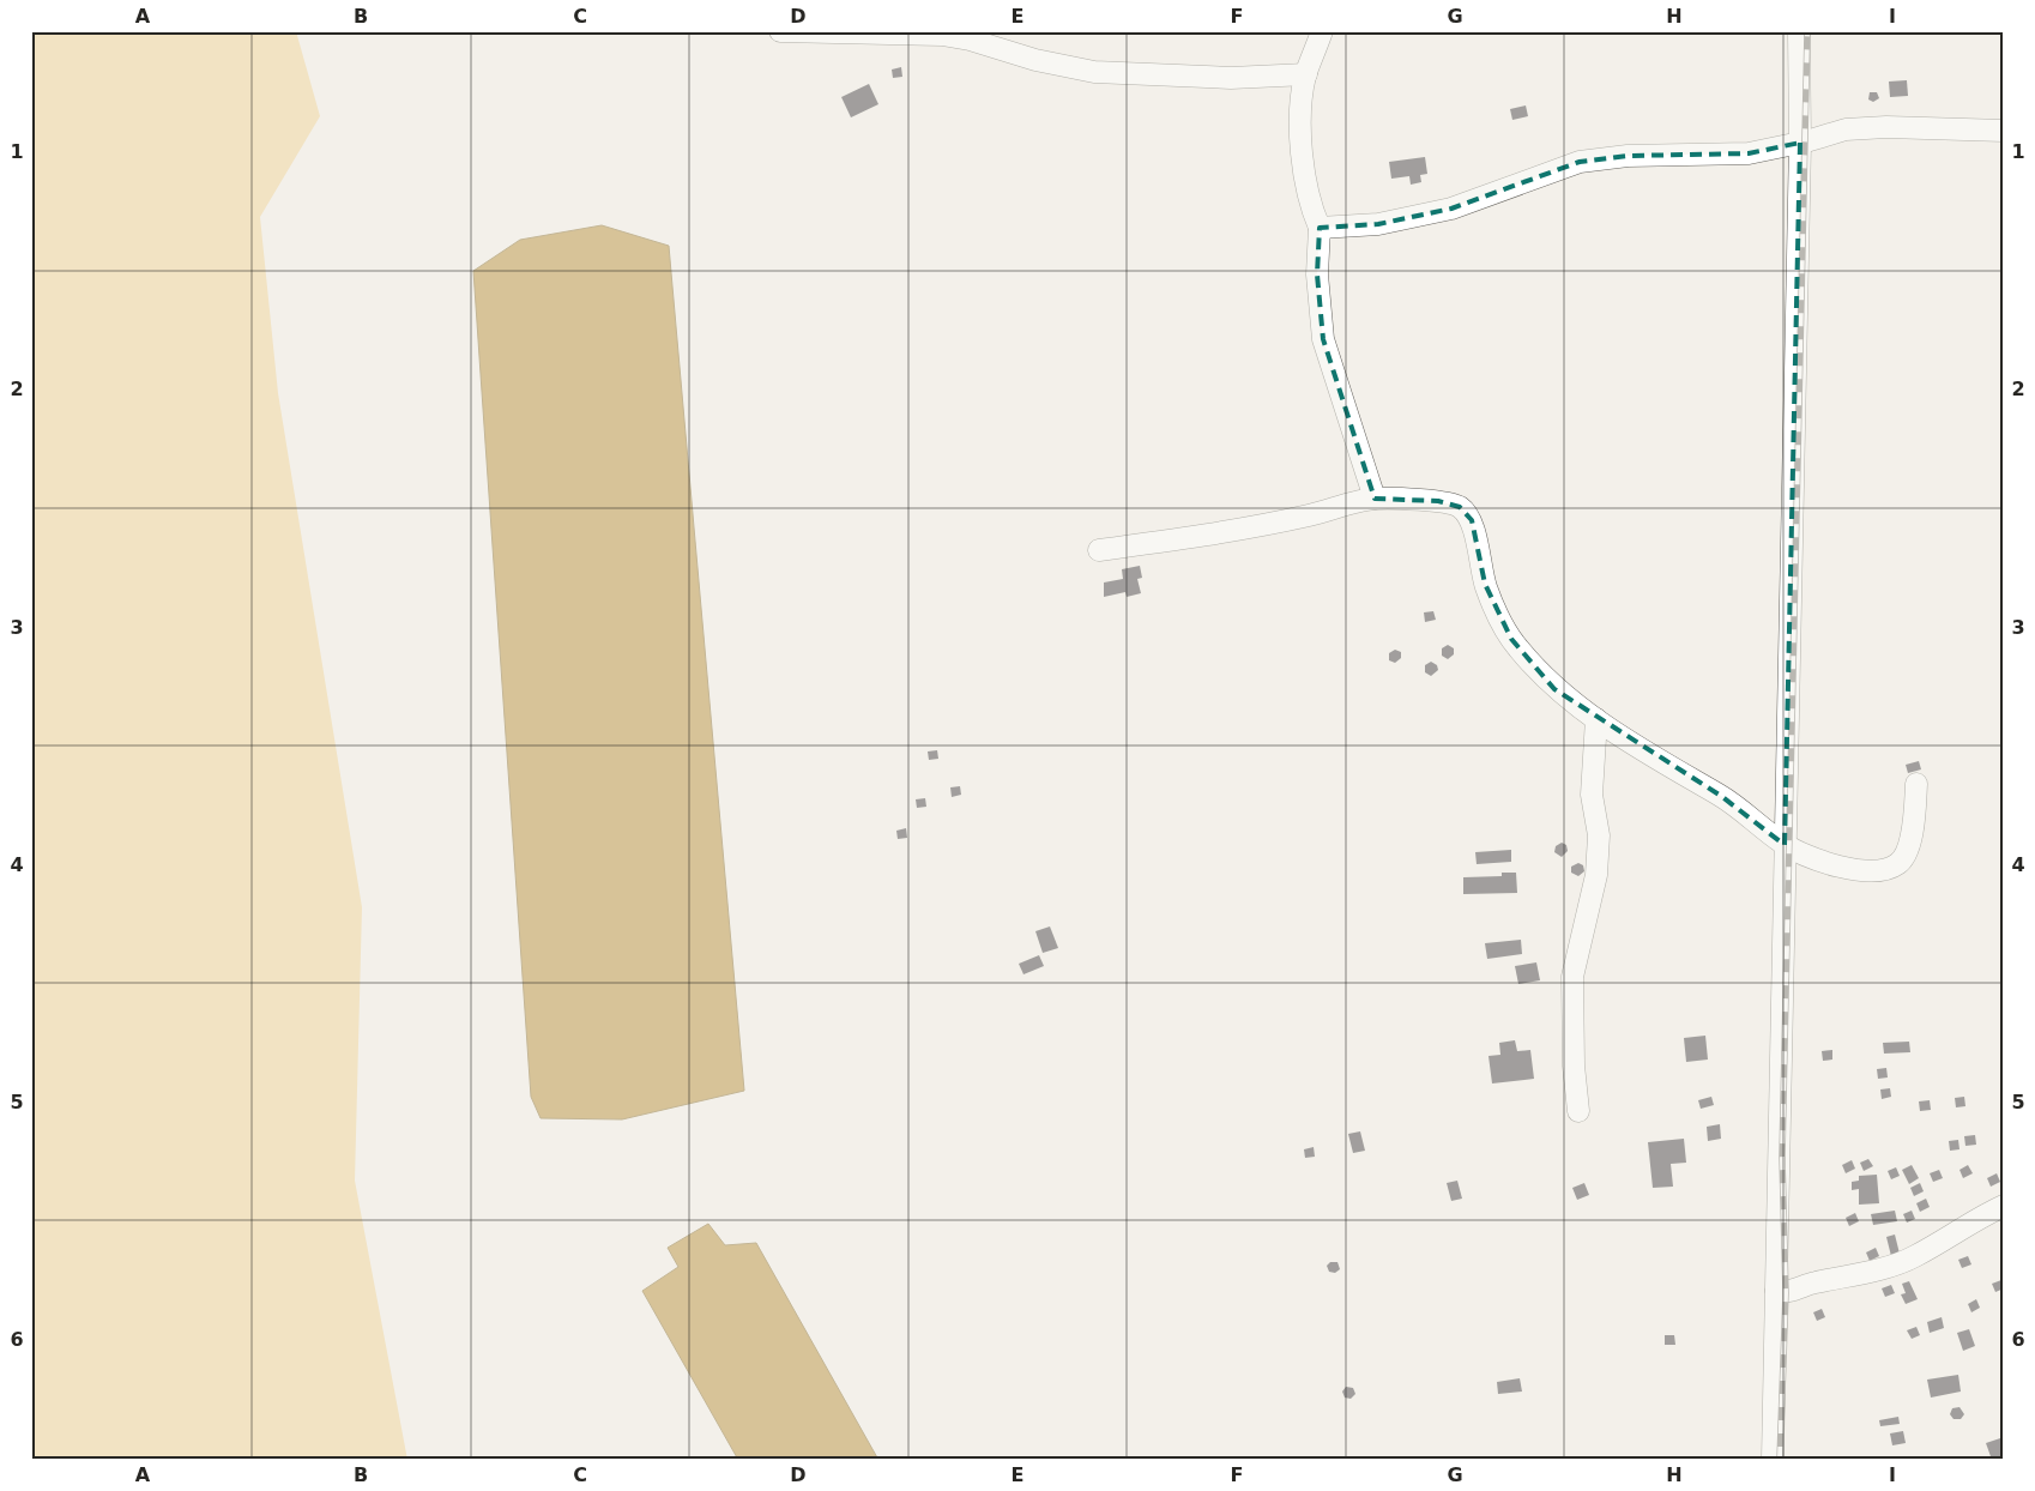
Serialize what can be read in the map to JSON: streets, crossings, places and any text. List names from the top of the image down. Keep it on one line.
{"grid":{"columns":["A","B","C","D","E","F","G","H","I"],"rows":["1","2","3","4","5","6"]}}
